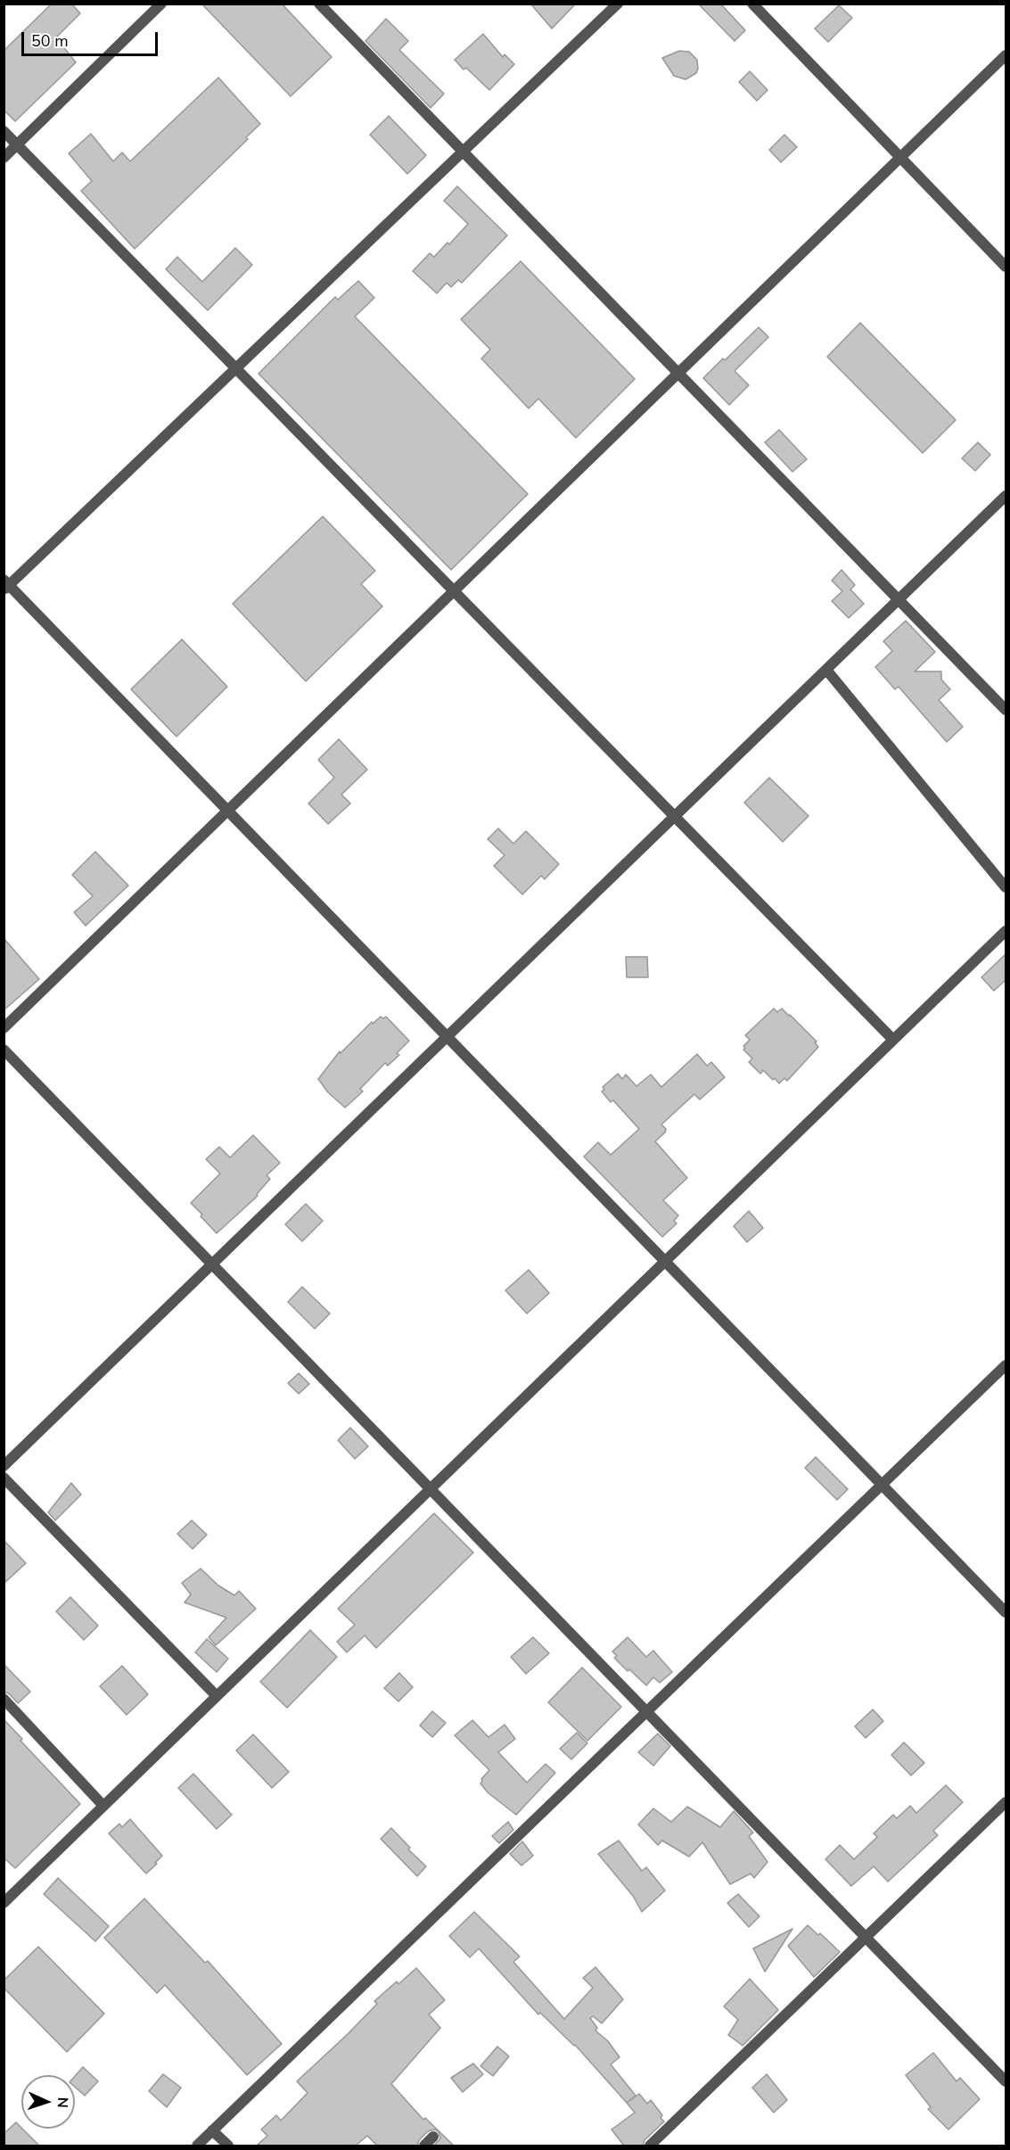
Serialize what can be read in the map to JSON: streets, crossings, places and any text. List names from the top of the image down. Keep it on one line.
{"scale_bar":"50 m","north":"right"}
